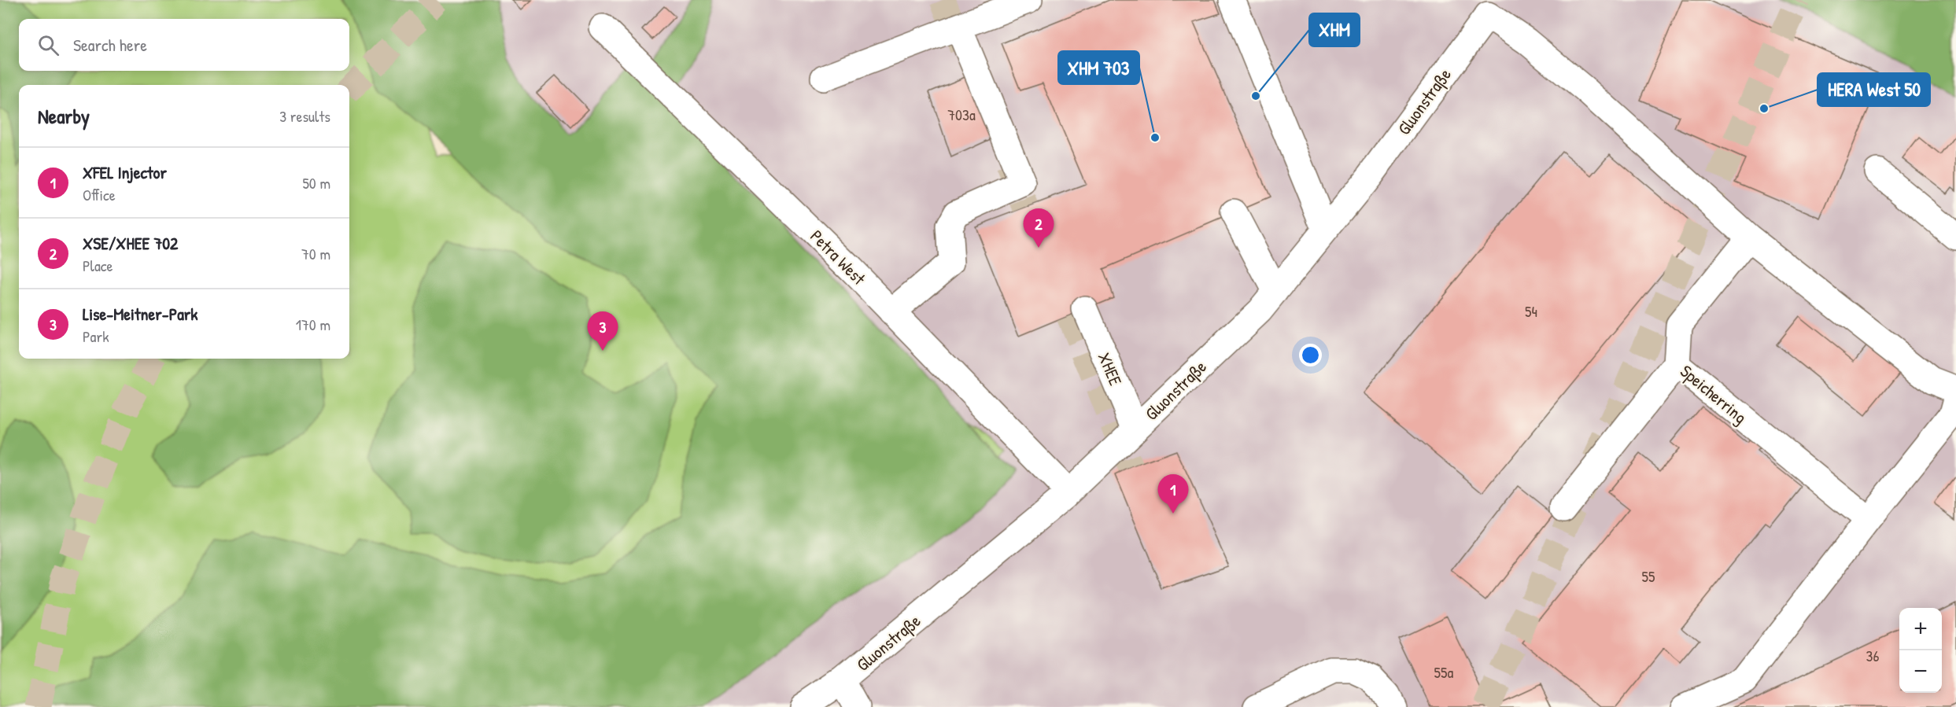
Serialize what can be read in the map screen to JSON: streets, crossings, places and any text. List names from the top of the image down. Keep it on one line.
{"streets":{"lane":["Gluonstraße","Petra West","XHEE","Speicherring"]},"crossings":[["Gluonstraße","Petra West"],["Gluonstraße","XHEE"],["Gluonstraße","Speicherring"]],"places":["XHM","HERA West 50","XHM 703"],"house_numbers":["703a","54","55","36","55a"],"page":{"search":"Search here","heading":["Nearby","3 results"],"list":[{"mark":"1","name":"XFEL Injector","note":"Office","value":"50 m"},{"mark":"2","name":"XSE/XHEE 702","note":"Place","value":"70 m"},{"mark":"3","name":"Lise-Meitner-Park","note":"Park","value":"170 m"}],"pins":["2","3","1"],"map_buttons":["+","−"]}}
